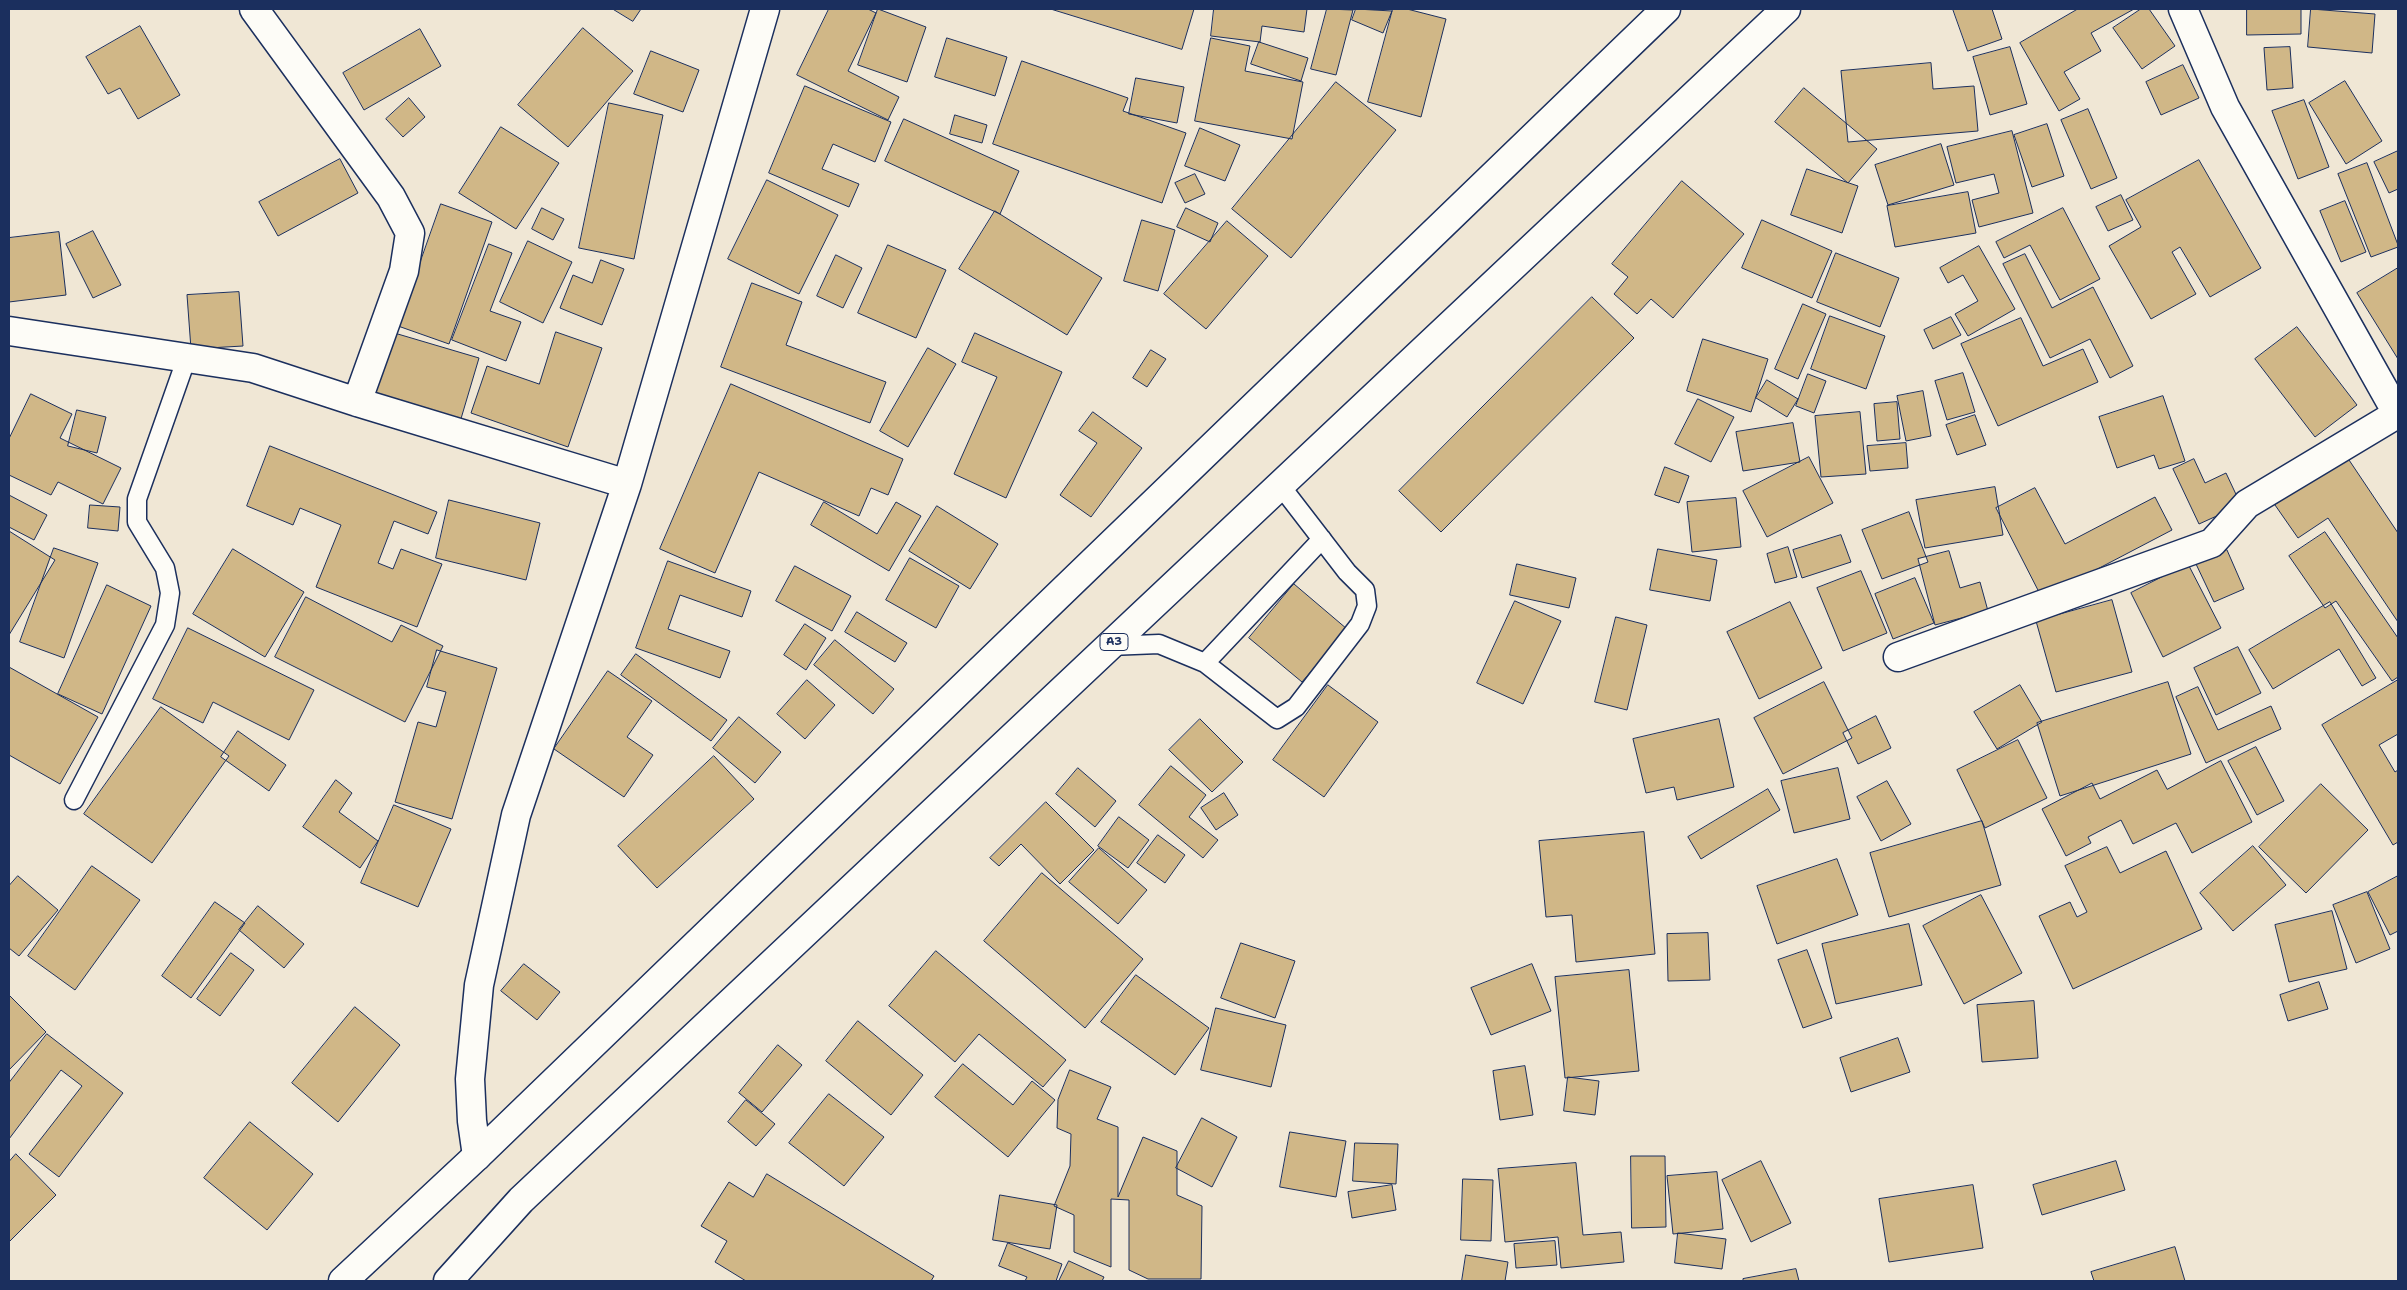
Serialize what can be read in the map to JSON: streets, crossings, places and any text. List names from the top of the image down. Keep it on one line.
{"streets":{"main road":["A3"]}}
